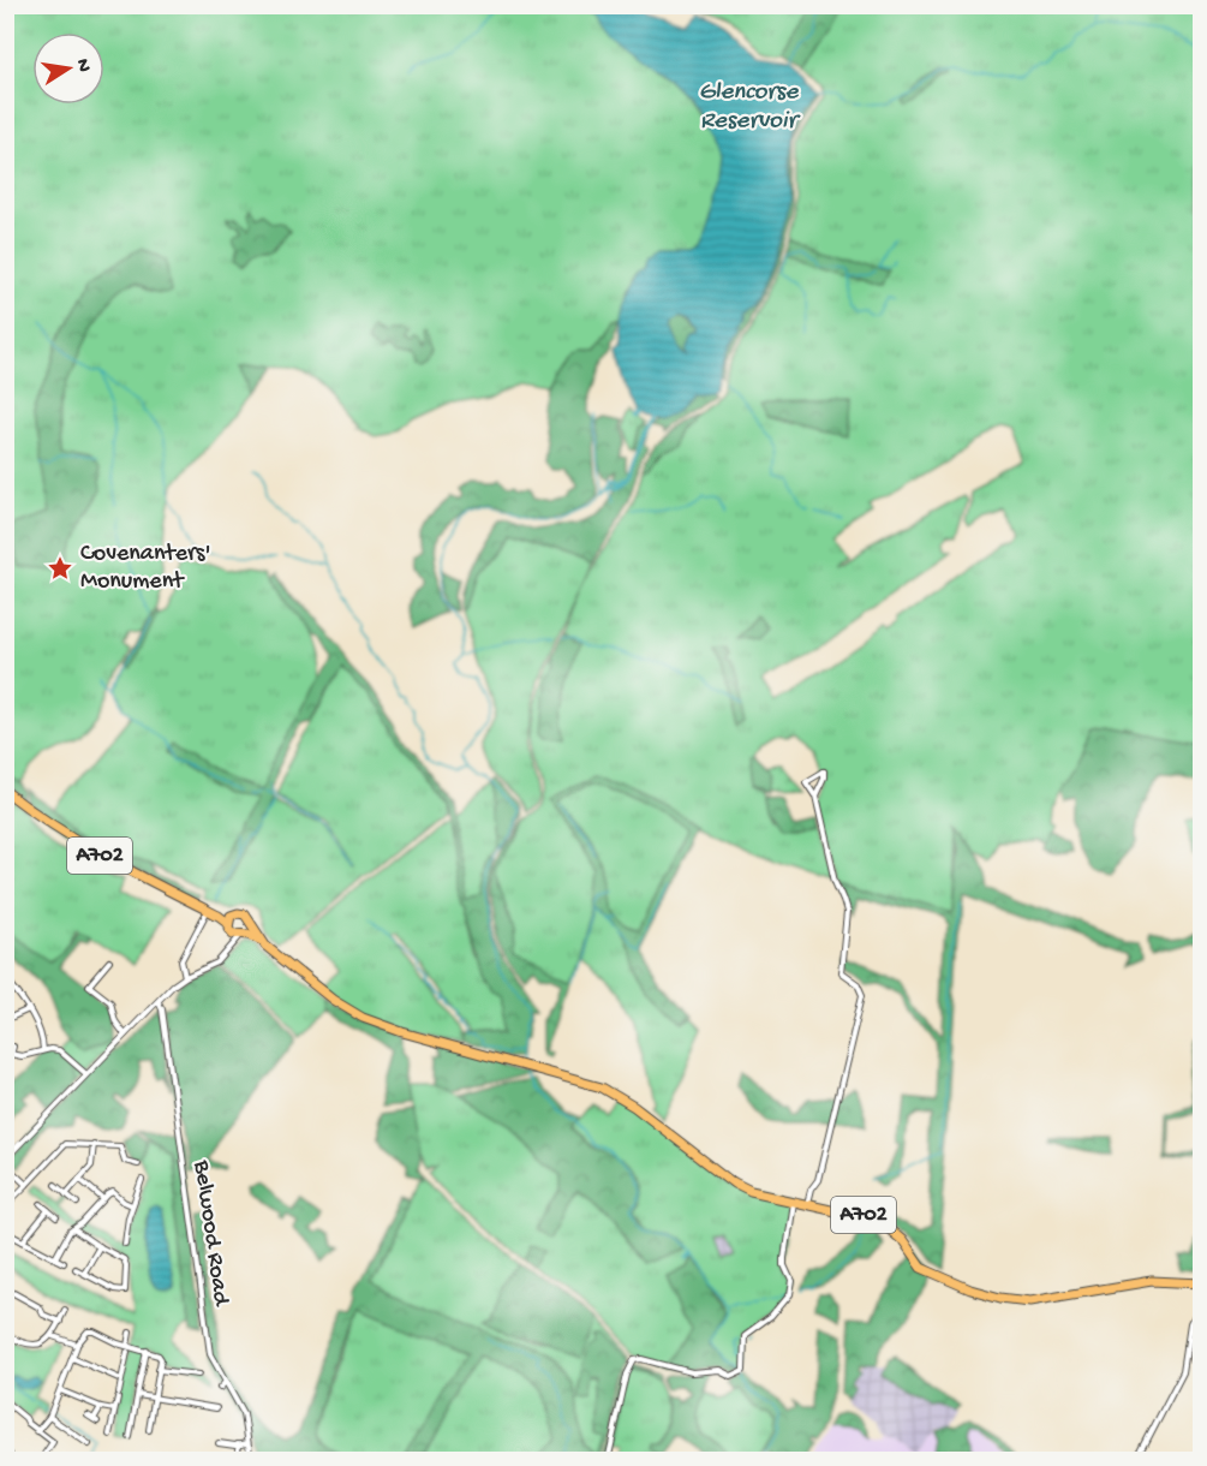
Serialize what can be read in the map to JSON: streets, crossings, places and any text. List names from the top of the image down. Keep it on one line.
{"streets":{"highway":["A702"],"street":["Belwood Road"]},"water":["Glencorse Reservoir"],"places":{"place":["Covenanters' Monument"]},"north":"right"}
